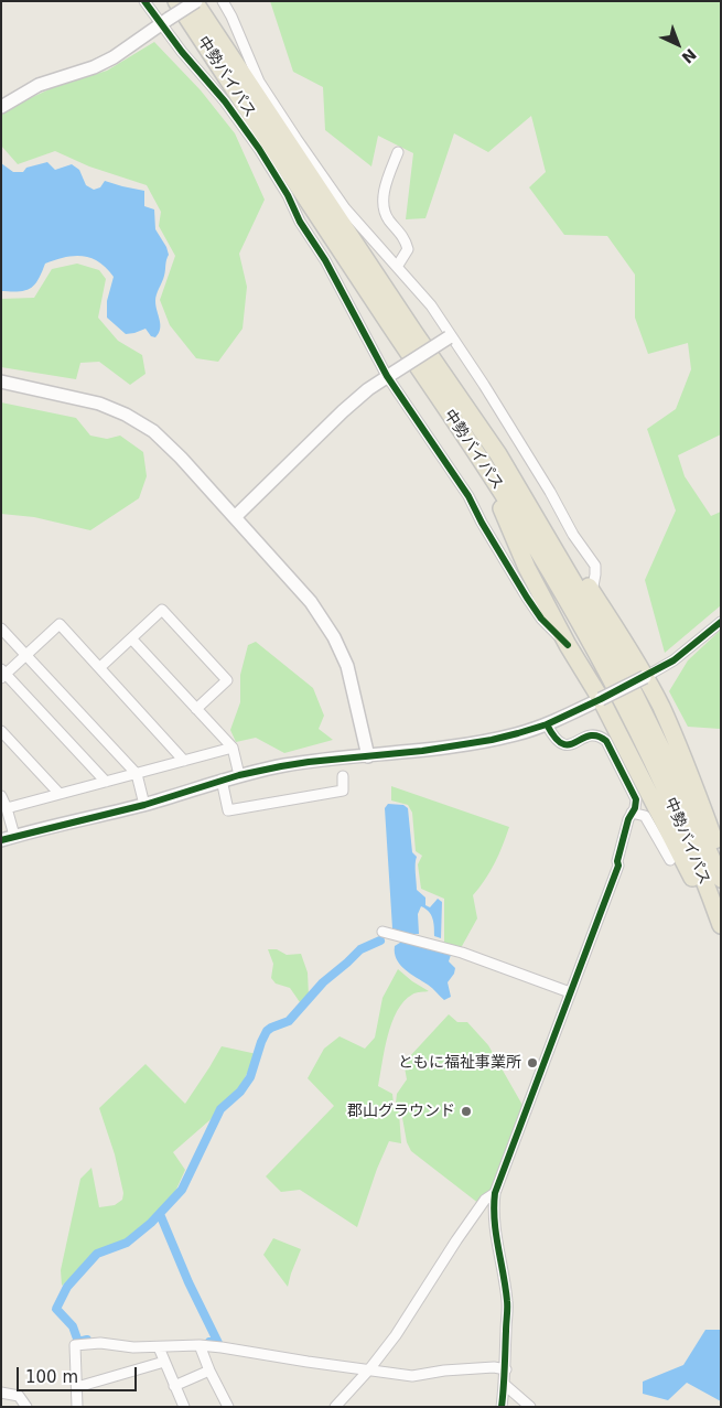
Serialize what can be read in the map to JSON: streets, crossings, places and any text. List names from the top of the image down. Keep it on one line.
{"streets":{"highway":["中勢バイパス"]},"places":["ともに福祉事業所","郡山グラウンド"],"scale_bar":"100 m","north":"bottom right"}
